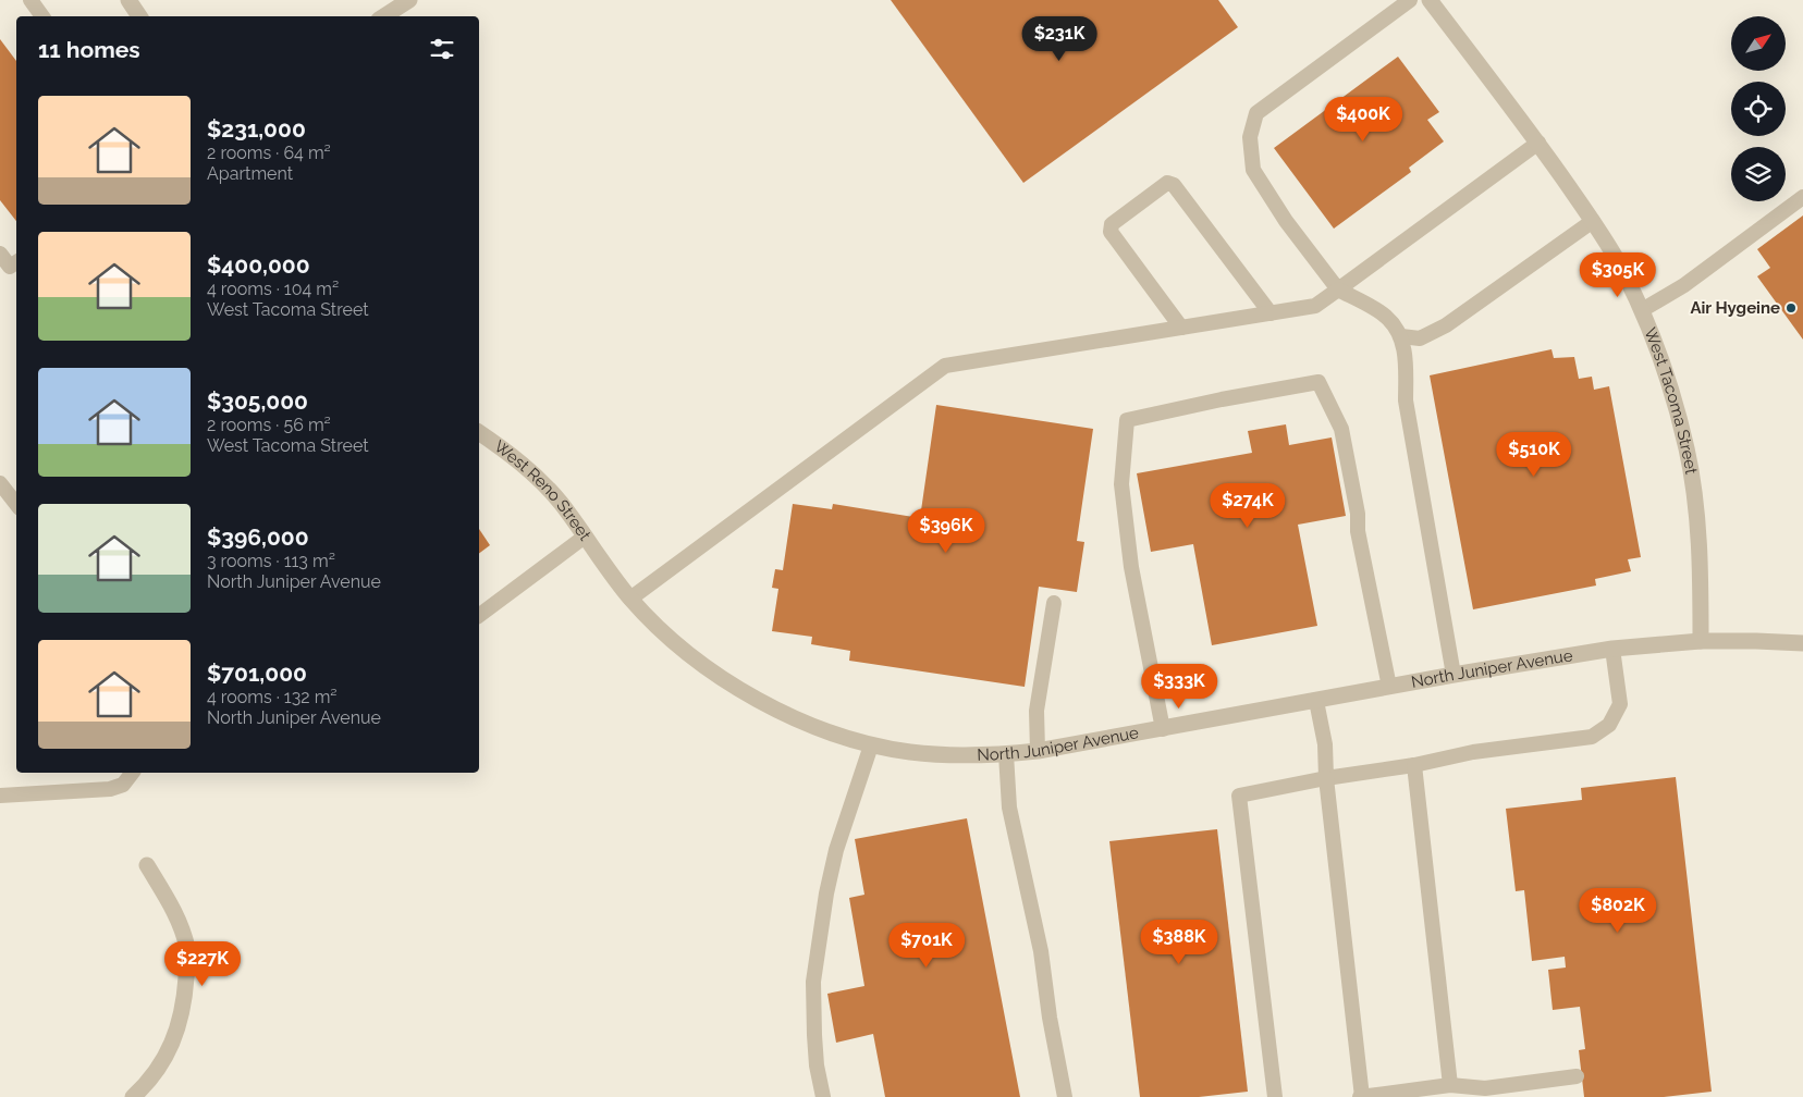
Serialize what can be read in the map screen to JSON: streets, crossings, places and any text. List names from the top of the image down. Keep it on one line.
{"streets":{"street":["West Tacoma Street","West Reno Street","North Juniper Avenue"]},"crossings":[["West Tacoma Street","North Juniper Avenue"],["West Reno Street","North Juniper Avenue"]],"places":["Air Hygeine"],"north":"top right","page":{"price":["$231K","$400K","$305K","$510K","$274K","$396K","$333K","$802K","$388K","$701K","$227K"],"heading":"11 homes","list":[{"name":"$231,000","note":"2 rooms · 64 m² · Apartment"},{"name":"$400,000","note":"4 rooms · 104 m² · West Tacoma Street"},{"name":"$305,000","note":"2 rooms · 56 m² · West Tacoma Street"},{"name":"$396,000","note":"3 rooms · 113 m² · North Juniper Avenue"},{"name":"$701,000","note":"4 rooms · 132 m² · North Juniper Avenue"}]}}
